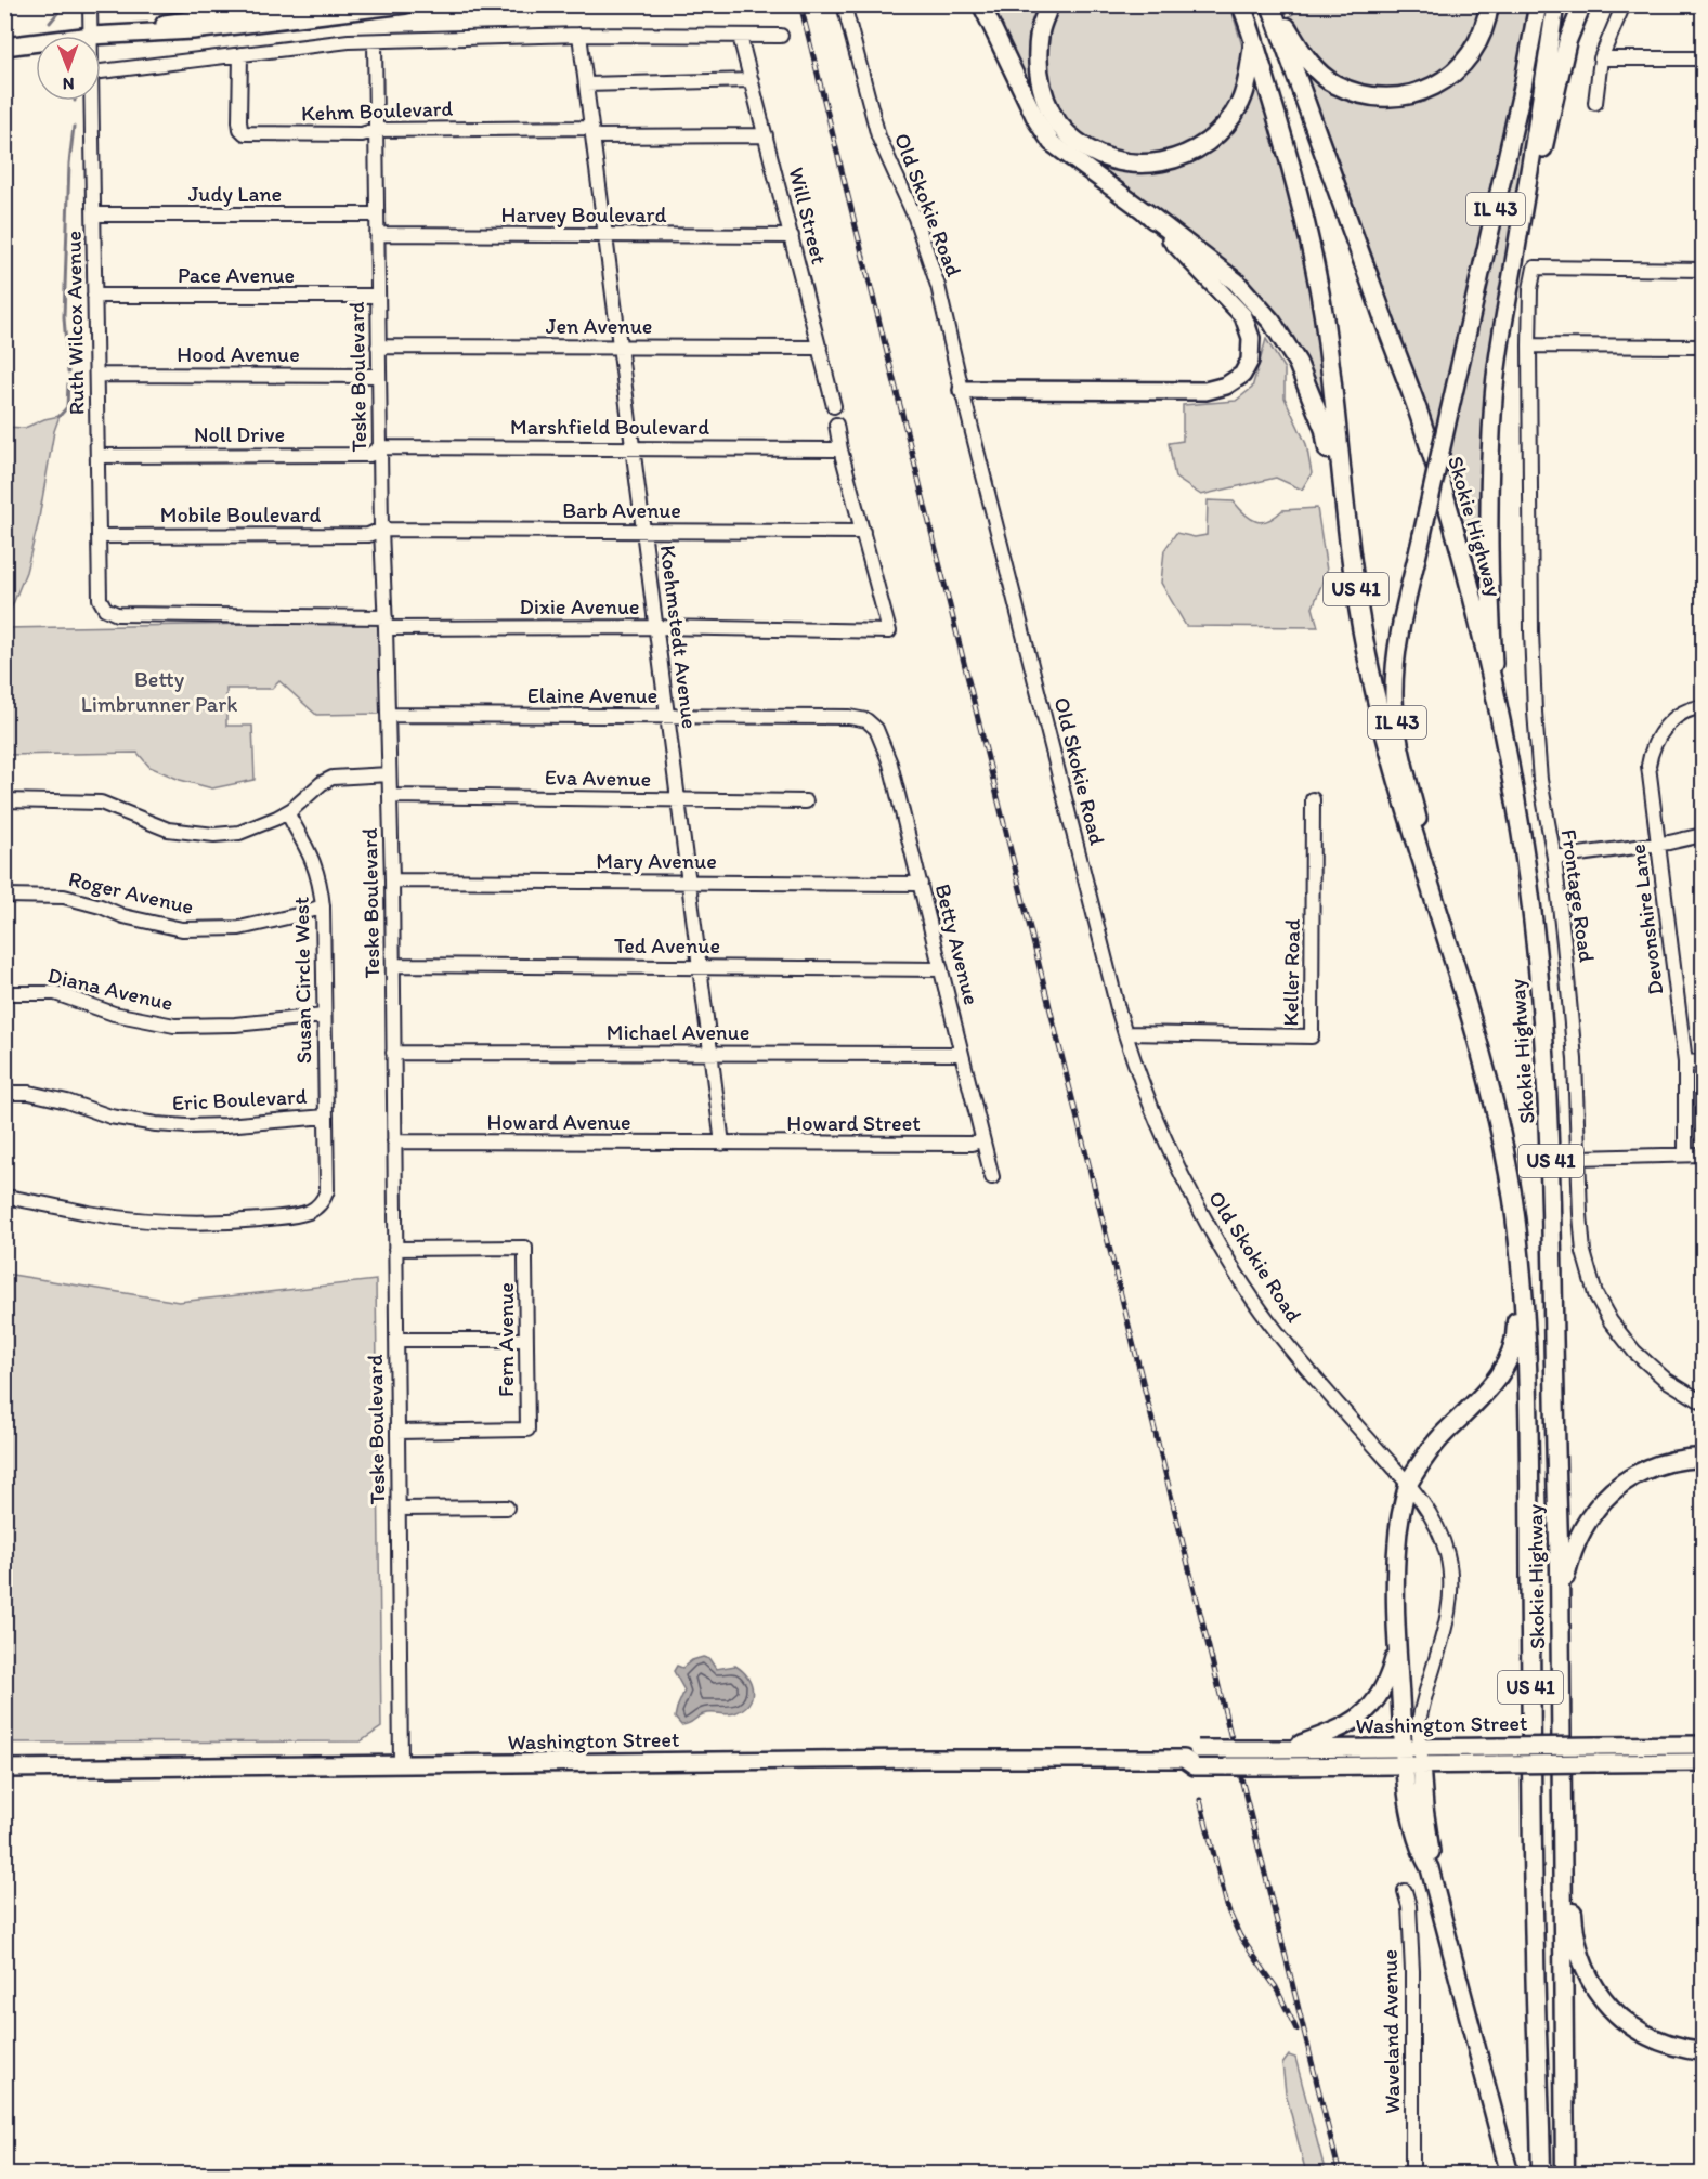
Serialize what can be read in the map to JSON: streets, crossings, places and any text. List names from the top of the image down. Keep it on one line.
{"streets":{"highway":["Skokie Highway","US 41"],"main road":["IL 43","Washington Street"],"street":["Kehm Boulevard","Judy Lane","Old Skokie Road","Harvey Boulevard","Will Street","Pace Avenue","Ruth Wilcox Avenue","Jen Avenue","Hood Avenue","Teske Boulevard","Marshfield Boulevard","Noll Drive","Barb Avenue","Mobile Boulevard","Dixie Avenue","Koehmstedt Avenue","Elaine Avenue","Eva Avenue","Mary Avenue","Roger Avenue","Frontage Road","Devonshire Lane","Betty Avenue","Ted Avenue","Keller Road","Susan Circle West","Diana Avenue","Michael Avenue","Eric Boulevard","Howard Avenue","Howard Street","Fern Avenue","Waveland Avenue"]},"crossings":[["Kehm Boulevard","Will Street"],["Kehm Boulevard","Teske Boulevard"],["Kehm Boulevard","Koehmstedt Avenue"],["Judy Lane","Ruth Wilcox Avenue"],["Judy Lane","Teske Boulevard"],["Old Skokie Road","Keller Road"],["Old Skokie Road","Washington Street"],["IL 43","Skokie Highway"],["Harvey Boulevard","Will Street"],["Harvey Boulevard","Teske Boulevard"],["Harvey Boulevard","Koehmstedt Avenue"],["Will Street","Jen Avenue"],["Pace Avenue","Ruth Wilcox Avenue"],["Pace Avenue","Teske Boulevard"],["Ruth Wilcox Avenue","Hood Avenue"],["Ruth Wilcox Avenue","Noll Drive"],["Ruth Wilcox Avenue","Mobile Boulevard"],["Ruth Wilcox Avenue","Dixie Avenue"],["Jen Avenue","Teske Boulevard"],["Jen Avenue","Koehmstedt Avenue"],["Hood Avenue","Teske Boulevard"],["Teske Boulevard","Marshfield Boulevard"],["Teske Boulevard","Noll Drive"],["Teske Boulevard","Barb Avenue"],["Teske Boulevard","Mobile Boulevard"],["Teske Boulevard","Dixie Avenue"],["Teske Boulevard","Elaine Avenue"],["Teske Boulevard","Eva Avenue"],["Teske Boulevard","Mary Avenue"],["Teske Boulevard","Ted Avenue"],["Teske Boulevard","Michael Avenue"],["Teske Boulevard","Howard Avenue"],["Teske Boulevard","Fern Avenue"],["Teske Boulevard","Washington Street"],["Marshfield Boulevard","Noll Drive"],["Marshfield Boulevard","Koehmstedt Avenue"],["Barb Avenue","Mobile Boulevard"],["Barb Avenue","Dixie Avenue"],["Barb Avenue","Koehmstedt Avenue"],["Dixie Avenue","Koehmstedt Avenue"],["Koehmstedt Avenue","Elaine Avenue"],["Koehmstedt Avenue","Eva Avenue"],["Koehmstedt Avenue","Mary Avenue"],["Koehmstedt Avenue","Ted Avenue"],["Koehmstedt Avenue","Michael Avenue"],["Koehmstedt Avenue","Howard Avenue"],["Koehmstedt Avenue","Howard Street"],["Elaine Avenue","Betty Avenue"],["Mary Avenue","Betty Avenue"],["Roger Avenue","Susan Circle West"],["Betty Avenue","Ted Avenue"],["Betty Avenue","Michael Avenue"],["Betty Avenue","Howard Street"],["Susan Circle West","Diana Avenue"],["Susan Circle West","Eric Boulevard"],["Howard Avenue","Howard Street"]],"parks":["Betty Limbrunner Park"],"north":"bottom"}
